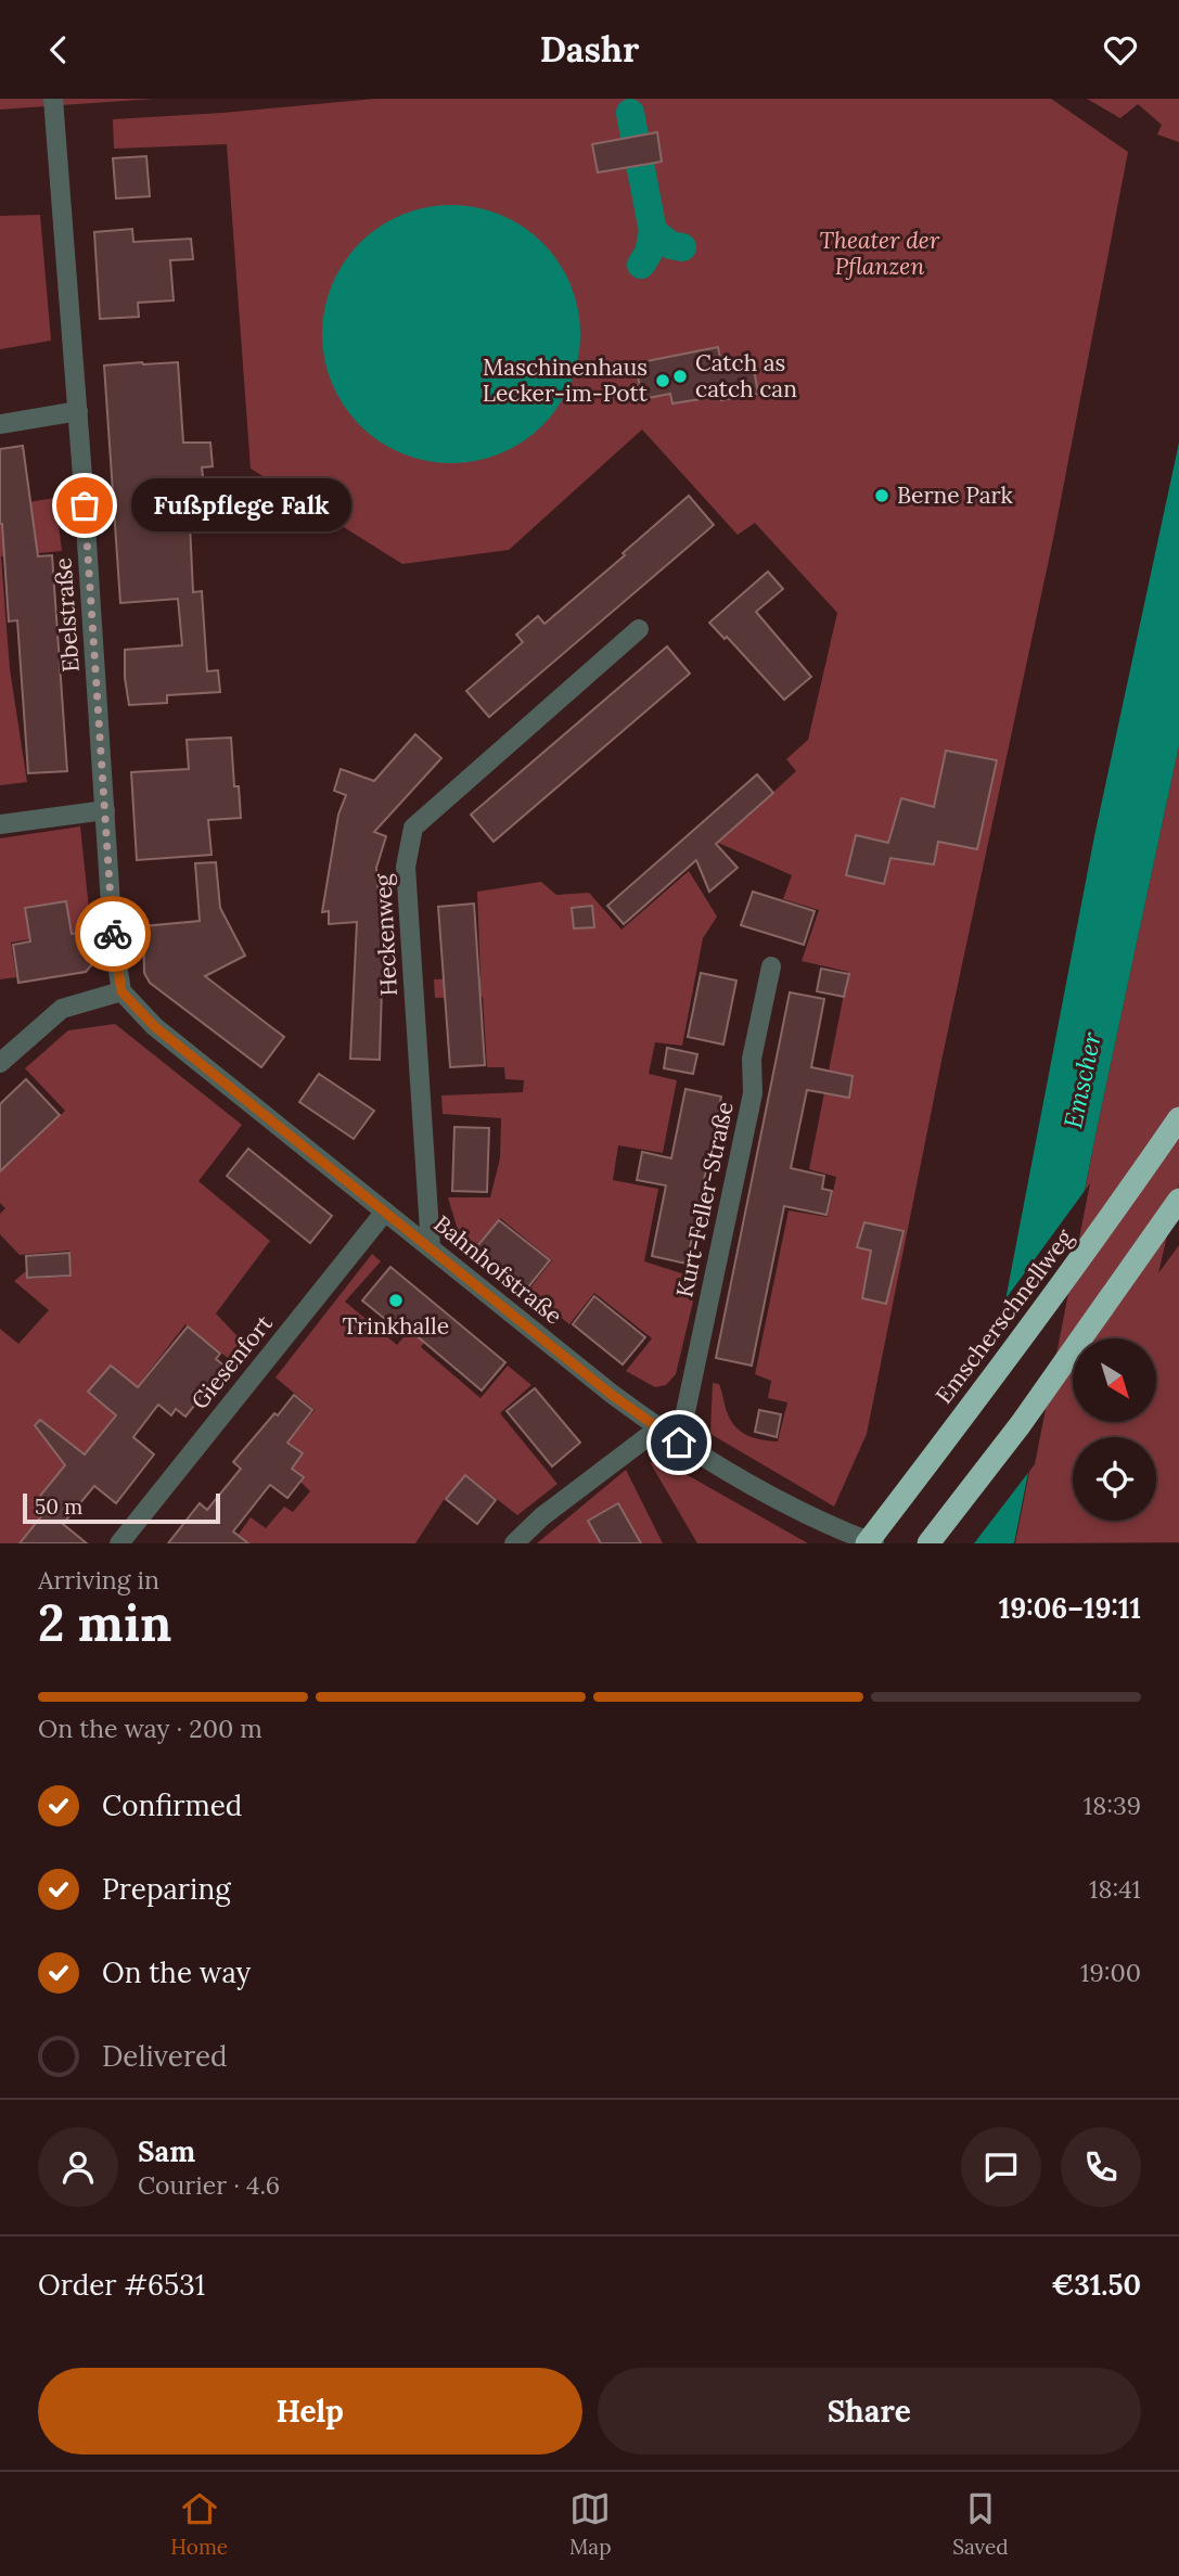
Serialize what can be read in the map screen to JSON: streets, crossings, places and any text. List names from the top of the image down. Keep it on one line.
{"streets":{"highway":["Emscherschnellweg"],"street":["Ebelstraße","Heckenweg","Kurt-Feller-Straße","Bahnhofstraße","Giesenfort"]},"crossings":[["Ebelstraße","Bahnhofstraße"],["Heckenweg","Bahnhofstraße"],["Kurt-Feller-Straße","Bahnhofstraße"],["Bahnhofstraße","Giesenfort"]],"water":["Emscher"],"parks":["Theater der Pflanzen"],"places":["Catch as catch can","Maschinenhaus Lecker-im-Pott","Berne Park","Fußpflege Falk","Trinkhalle"],"scale_bar":"50 m","north":"bottom right","page":{"header":"Dashr","bubble":"Fußpflege Falk","scale":"50 m","heading":["2 min","Arriving in","19:06–19:11"],"panel":["Sam","Courier · 4.6","Order #6531","€31.50"],"bar":"On the way · 200 m","list":[["Confirmed","18:39"],["Preparing","18:41"],["On the way","19:00"],"Delivered"],"buttons":["Help","Share"],"tabs":["Home","Map","Saved"]}}
